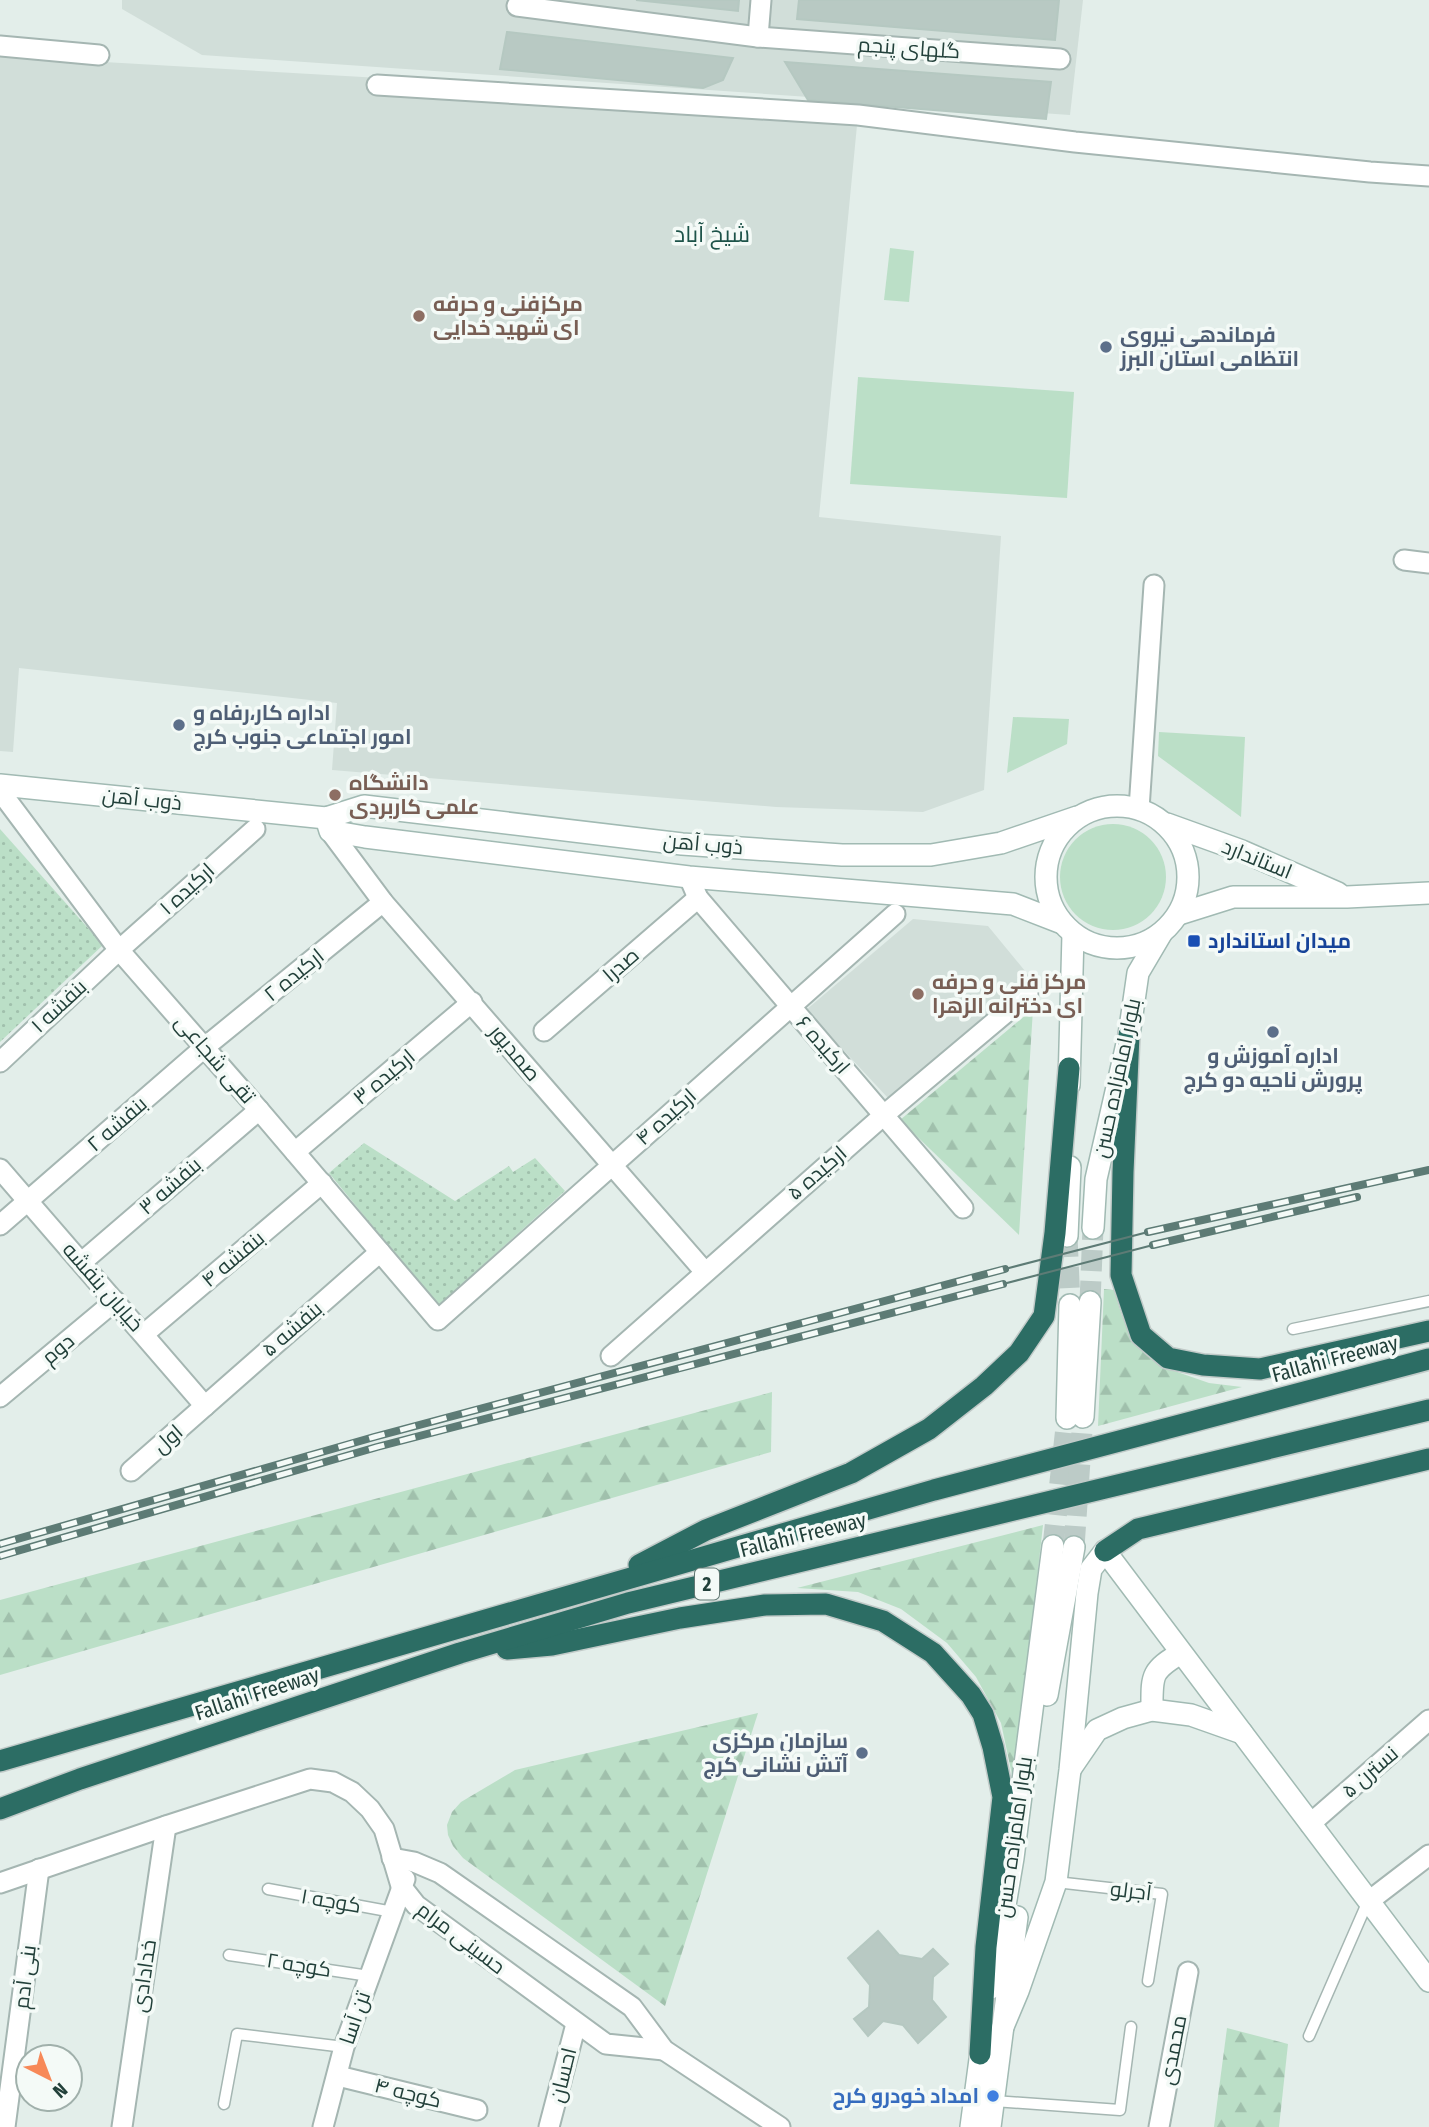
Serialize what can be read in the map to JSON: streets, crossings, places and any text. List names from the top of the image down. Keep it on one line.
{"streets":{"highway":["Fallahi Freeway","2"],"main road":["ذوب آهن","استاندارد","بلوار امامزاده حسن"],"street":["گلهای پنجم","ارکیده ۱","صدرا","ارکیده ۲","بنفشه ۱","ارکیده ۶","صمدپور","تقی شجاعی","ارکیده ۳","ارکیده ۴","بنفشه ۲","ارکیده ۵","بنفشه ۳","بنفشه ۴","خیابان بنفشه","بنفشه ۵","دوم","اول","نسترن ۵","حسینی مرام","خدادادی","بنی آدم","تن آسا","محمدی","احسان","کوچه ۴"],"lane":["آجرلو","کوچه ۱","کوچه ۲"]},"crossings":[["ذوب آهن","استاندارد"],["ذوب آهن","ارکیده ۶"],["ذوب آهن","صمدپور"],["ذوب آهن","بلوار امامزاده حسن"],["استاندارد","بلوار امامزاده حسن"],["ارکیده ۱","بنفشه ۱"],["ارکیده ۱","تقی شجاعی"],["صدرا","ارکیده ۶"],["ارکیده ۲","صمدپور"],["ارکیده ۲","تقی شجاعی"],["ارکیده ۲","بنفشه ۲"],["بنفشه ۱","تقی شجاعی"],["ارکیده ۶","ارکیده ۴"],["ارکیده ۶","ارکیده ۵"],["صمدپور","ارکیده ۳"],["صمدپور","ارکیده ۴"],["صمدپور","ارکیده ۵"],["تقی شجاعی","ارکیده ۳"],["تقی شجاعی","ارکیده ۴"],["تقی شجاعی","بنفشه ۲"],["تقی شجاعی","بنفشه ۳"],["تقی شجاعی","بنفشه ۴"],["تقی شجاعی","بنفشه ۵"],["بنفشه ۲","خیابان بنفشه"],["بنفشه ۳","خیابان بنفشه"],["بنفشه ۴","خیابان بنفشه"],["خیابان بنفشه","بنفشه ۵"],["خیابان بنفشه","دوم"],["خیابان بنفشه","اول"],["بنفشه ۵","اول"],["کوچه ۱","تن آسا"],["حسینی مرام","تن آسا"],["حسینی مرام","احسان"],["کوچه ۲","تن آسا"],["تن آسا","کوچه ۴"]],"districts":["شیخ آباد"],"places":{"other":["مرکزفنی و حرفه ای شهید خدایی","فرماندهی نیروی انتظامی استان البرز","اداره کار،رفاه و امور اجتماعی جنوب کرج","دانشگاه علمی کاربردی","مرکز فنی و حرفه ای دخترانه الزهرا","اداره آموزش و پرورش ناحیه دو کرج","سازمان مرکزی آتش نشانی کرج","امداد خودرو کرح"],"transit":["میدان استاندارد"]},"north":"bottom right"}
